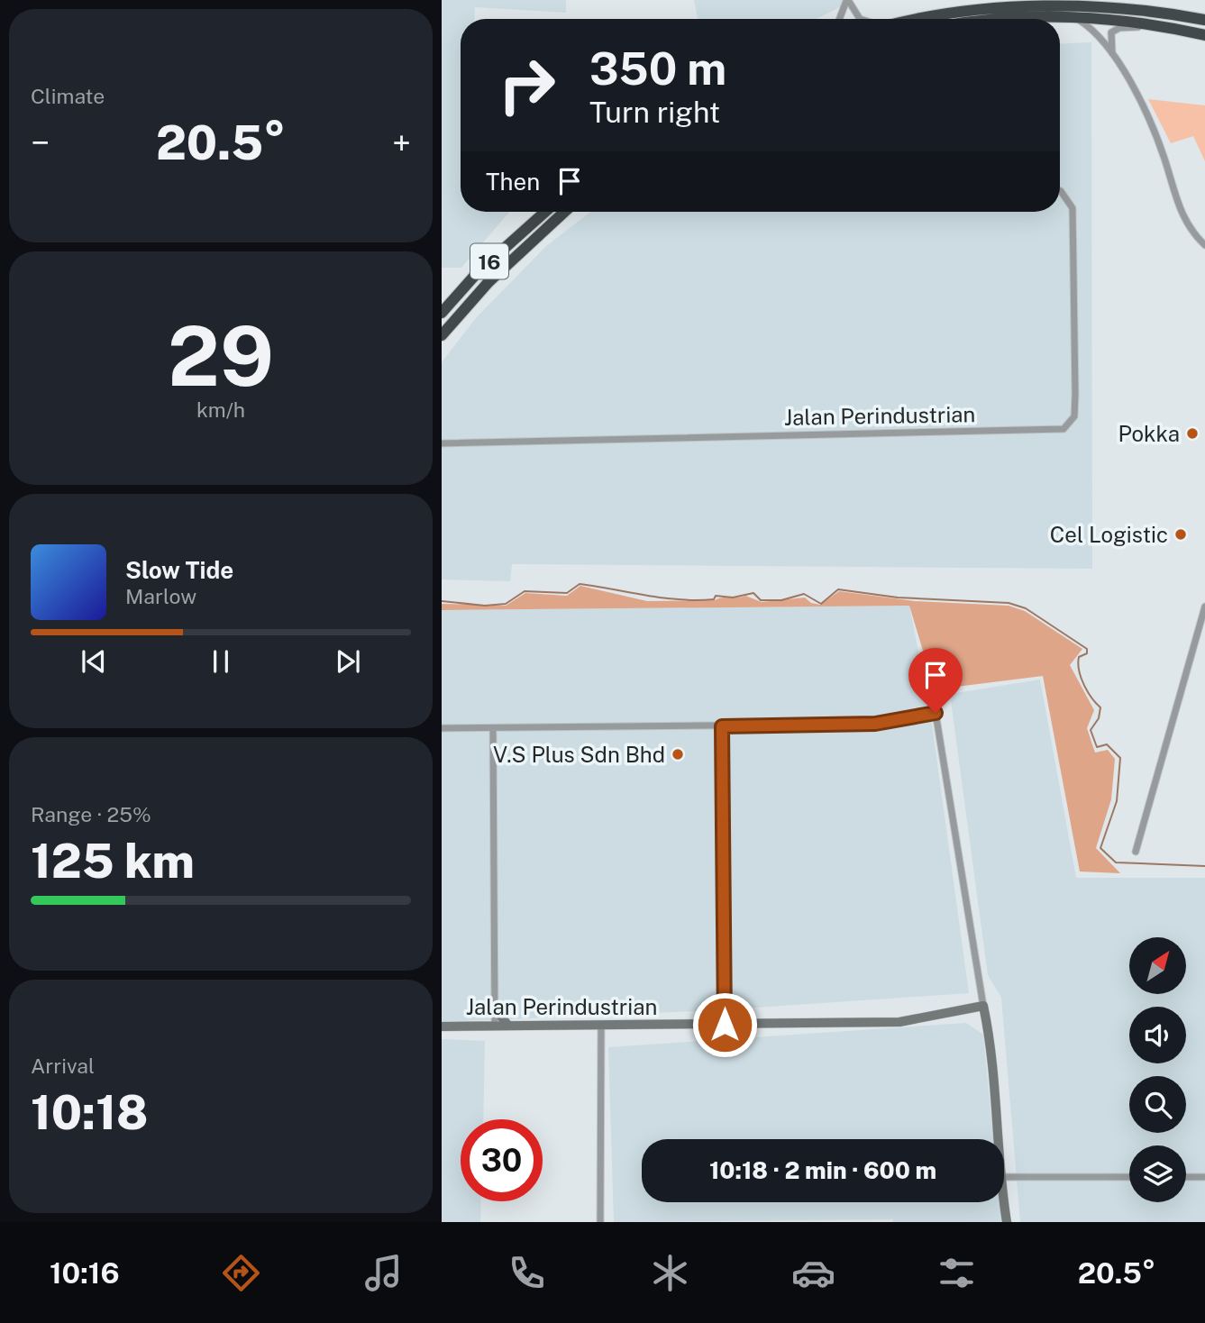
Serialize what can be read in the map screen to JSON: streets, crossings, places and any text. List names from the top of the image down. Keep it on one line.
{"streets":{"highway":["16"],"main road":["Jalan Perindustrian"]},"places":["Pokka","Cel Logistic","V.S Plus Sdn Bhd"],"north":"top right","page":{"tile":["Climate",["29","km/h"],["Range · 25%","125 km"],["Arrival","10:18"]],"turn":["350 m","Turn right"],"heat":["−","20.5°","+"],"then":"Then","song":["Slow Tide","Marlow"],"limit":"30","trip":"10:18 · 2 min · 600 m","tabs":["10:16","20.5°"]}}
